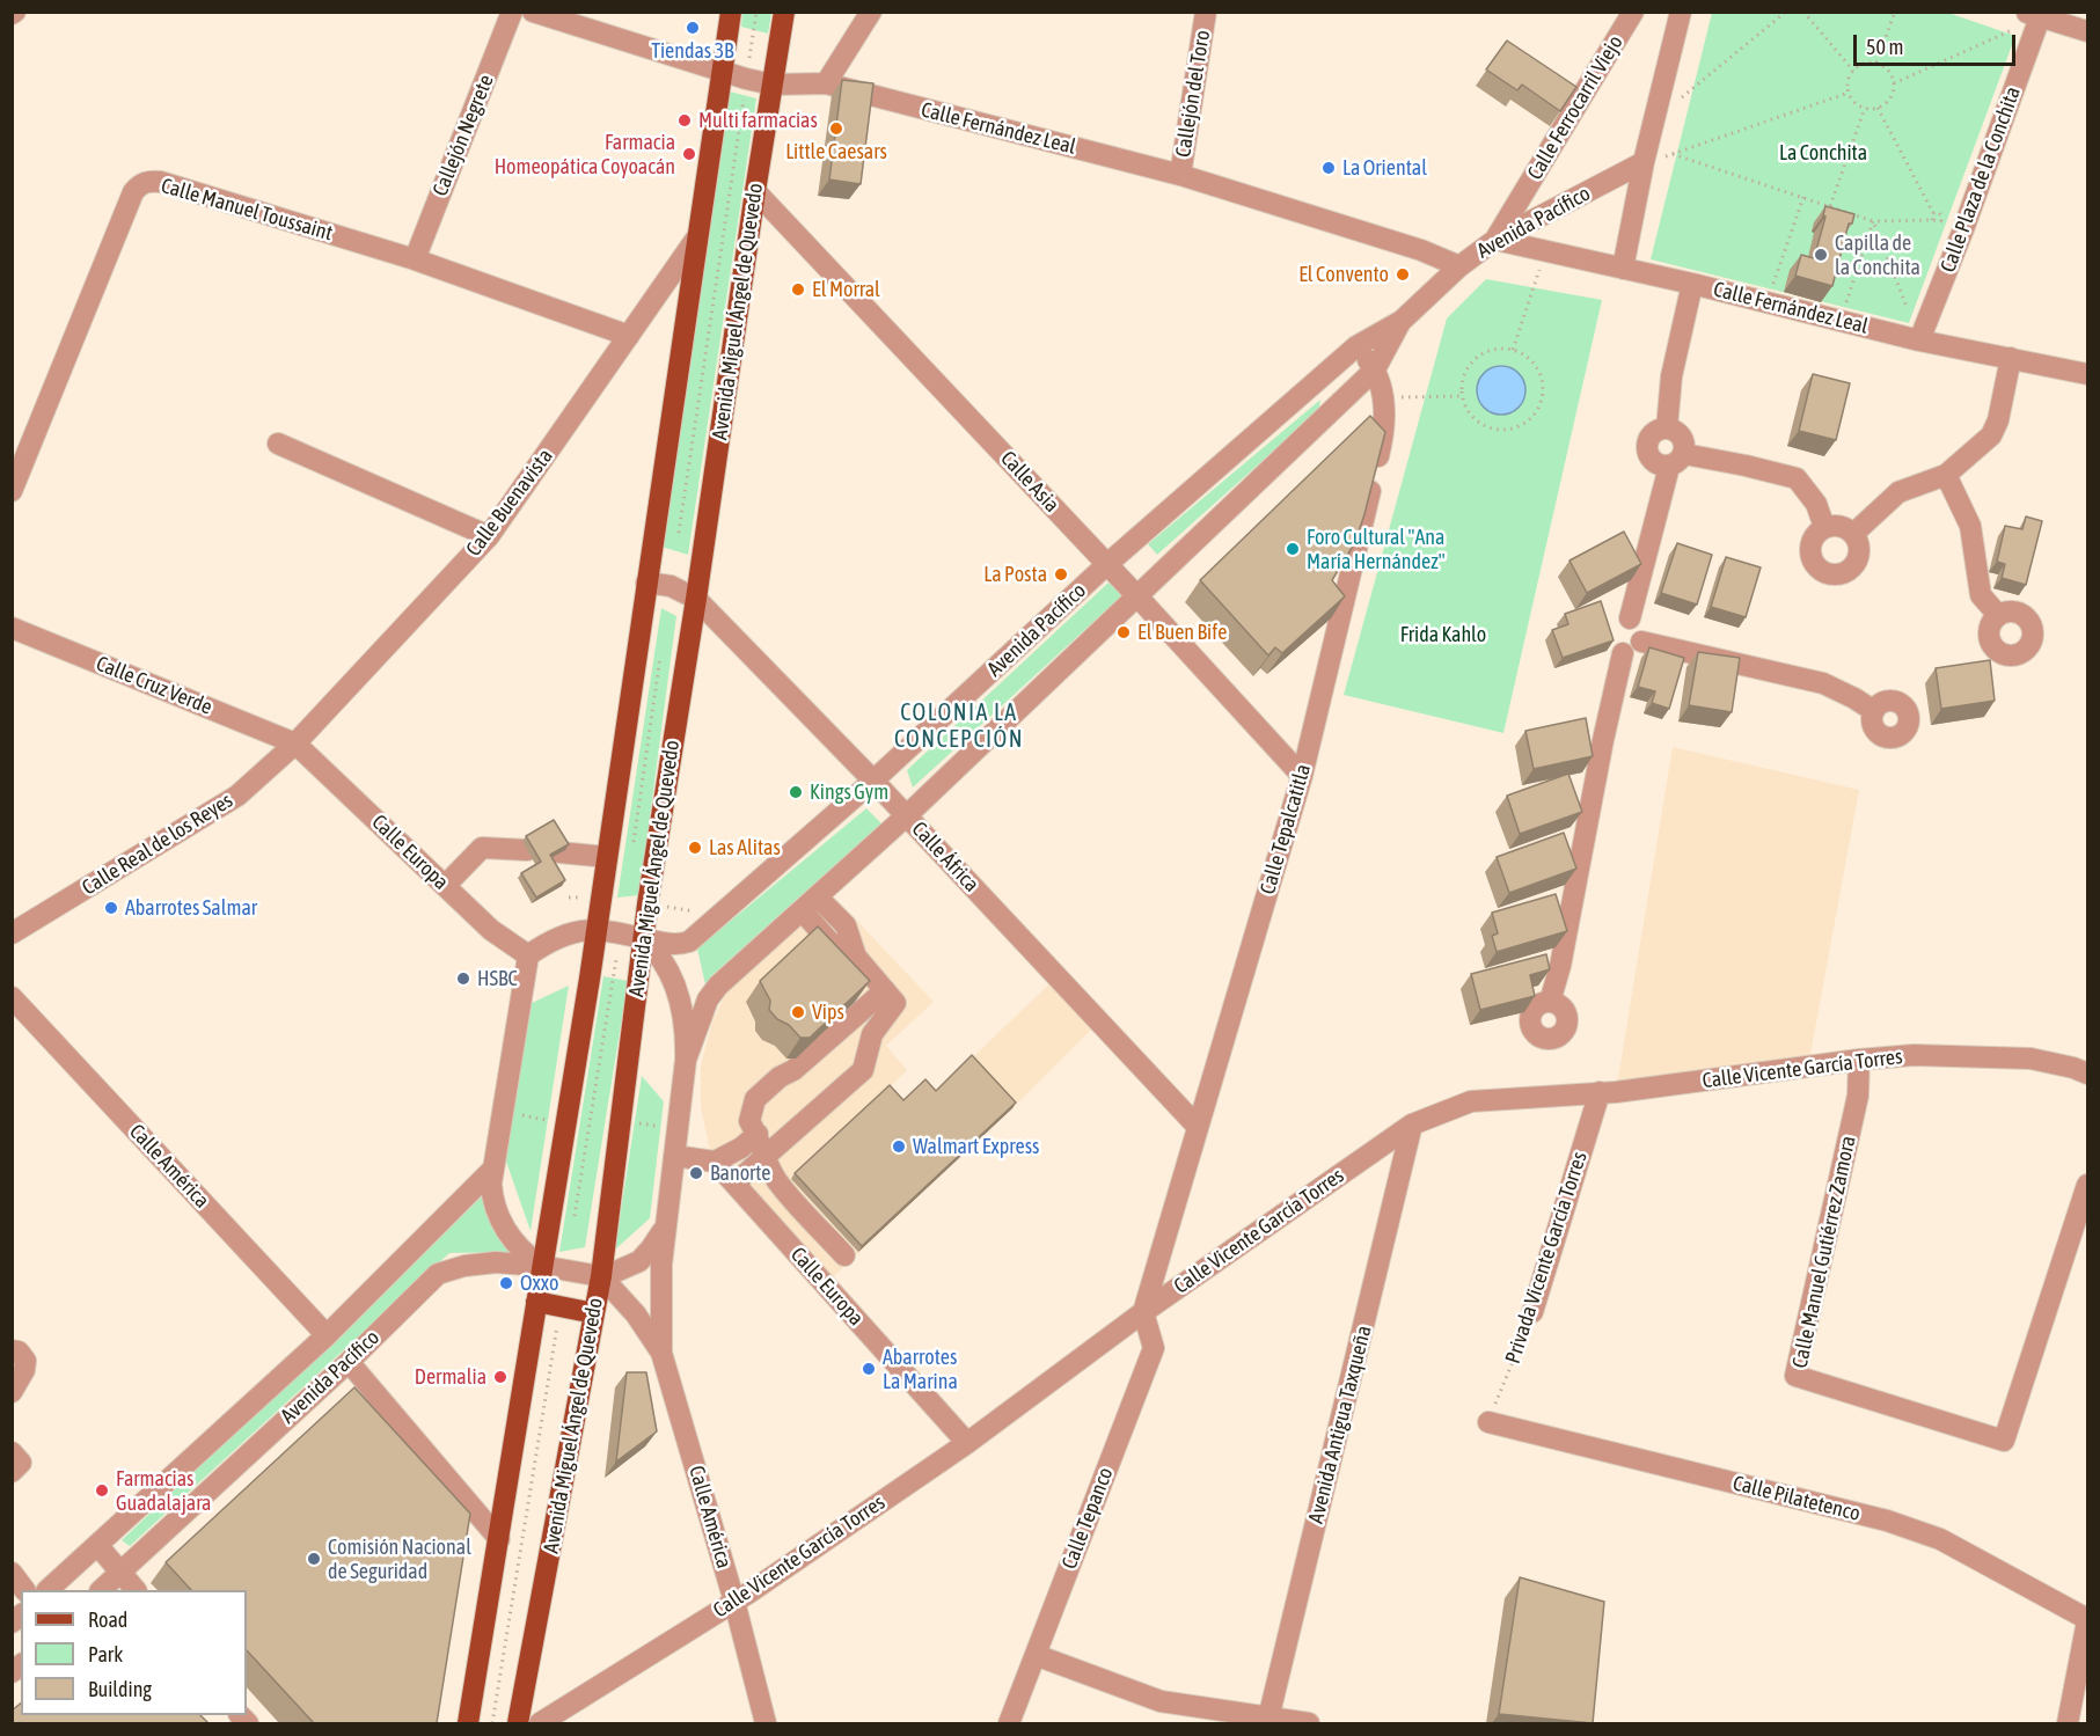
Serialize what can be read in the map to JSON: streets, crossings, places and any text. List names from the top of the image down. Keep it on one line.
{"streets":{"main road":["Avenida Miguel Ángel de Quevedo"],"street":["Callejón del Toro","Calle Ferrocarril Viejo","Calle Fernández Leal","Callejón Negrete","Calle Plaza de la Conchita","Calle Manuel Toussaint","Avenida Pacífico","Calle Asia","Calle Buenavista","Calle Cruz Verde","Calle Tepalcatitla","Calle Real de los Reyes","Calle Europa","Calle África","Calle Vicente García Torres","Calle América","Calle Manuel Gutiérrez Zamora","Privada Vicente García Torres","Avenida Antigua Taxqueña","Calle Pilatetenco","Calle Tepanco"]},"crossings":[["Callejón del Toro","Calle Fernández Leal"],["Calle Ferrocarril Viejo","Calle Fernández Leal"],["Calle Ferrocarril Viejo","Avenida Pacífico"],["Calle Fernández Leal","Calle Plaza de la Conchita"],["Calle Fernández Leal","Avenida Pacífico"],["Calle Fernández Leal","Avenida Miguel Ángel de Quevedo"],["Callejón Negrete","Calle Manuel Toussaint"],["Calle Manuel Toussaint","Calle Buenavista"],["Avenida Pacífico","Avenida Miguel Ángel de Quevedo"],["Avenida Pacífico","Calle Asia"],["Avenida Pacífico","Calle Tepalcatitla"],["Avenida Pacífico","Calle África"],["Avenida Pacífico","Calle América"],["Avenida Miguel Ángel de Quevedo","Calle Asia"],["Avenida Miguel Ángel de Quevedo","Calle África"],["Avenida Miguel Ángel de Quevedo","Calle América"],["Calle Asia","Calle Tepalcatitla"],["Calle Buenavista","Calle Cruz Verde"],["Calle Buenavista","Calle Real de los Reyes"],["Calle Buenavista","Calle Europa"],["Calle Cruz Verde","Calle Real de los Reyes"],["Calle Cruz Verde","Calle Europa"],["Calle Tepalcatitla","Calle África"],["Calle Tepalcatitla","Calle Vicente García Torres"],["Calle Tepalcatitla","Calle Tepanco"],["Calle Real de los Reyes","Calle Europa"],["Calle Europa","Calle Vicente García Torres"],["Calle Vicente García Torres","Calle América"],["Calle Vicente García Torres","Calle Manuel Gutiérrez Zamora"],["Calle Vicente García Torres","Privada Vicente García Torres"],["Calle Vicente García Torres","Avenida Antigua Taxqueña"],["Calle Vicente García Torres","Calle Tepanco"],["Privada Vicente García Torres","Calle Pilatetenco"]],"districts":["COLONIA LA CONCEPCIÓN"],"parks":["La Conchita","Frida Kahlo"],"places":["Tiendas 3B","Multi farmacias","Little Caesars","Farmacia Homeopática Coyoacán","La Oriental","Capilla de la Conchita","El Convento","El Morral","Foro Cultural \"Ana María Hernández\"","La Posta","El Buen Bife","Kings Gym","Las Alitas","Abarrotes Salmar","HSBC","Vips","Walmart Express","Banorte","Oxxo","Abarrotes La Marina","Dermalia","Farmacias Guadalajara","Comisión Nacional de Seguridad"],"legend":["Road","Park","Building"],"scale_bar":"50 m"}
